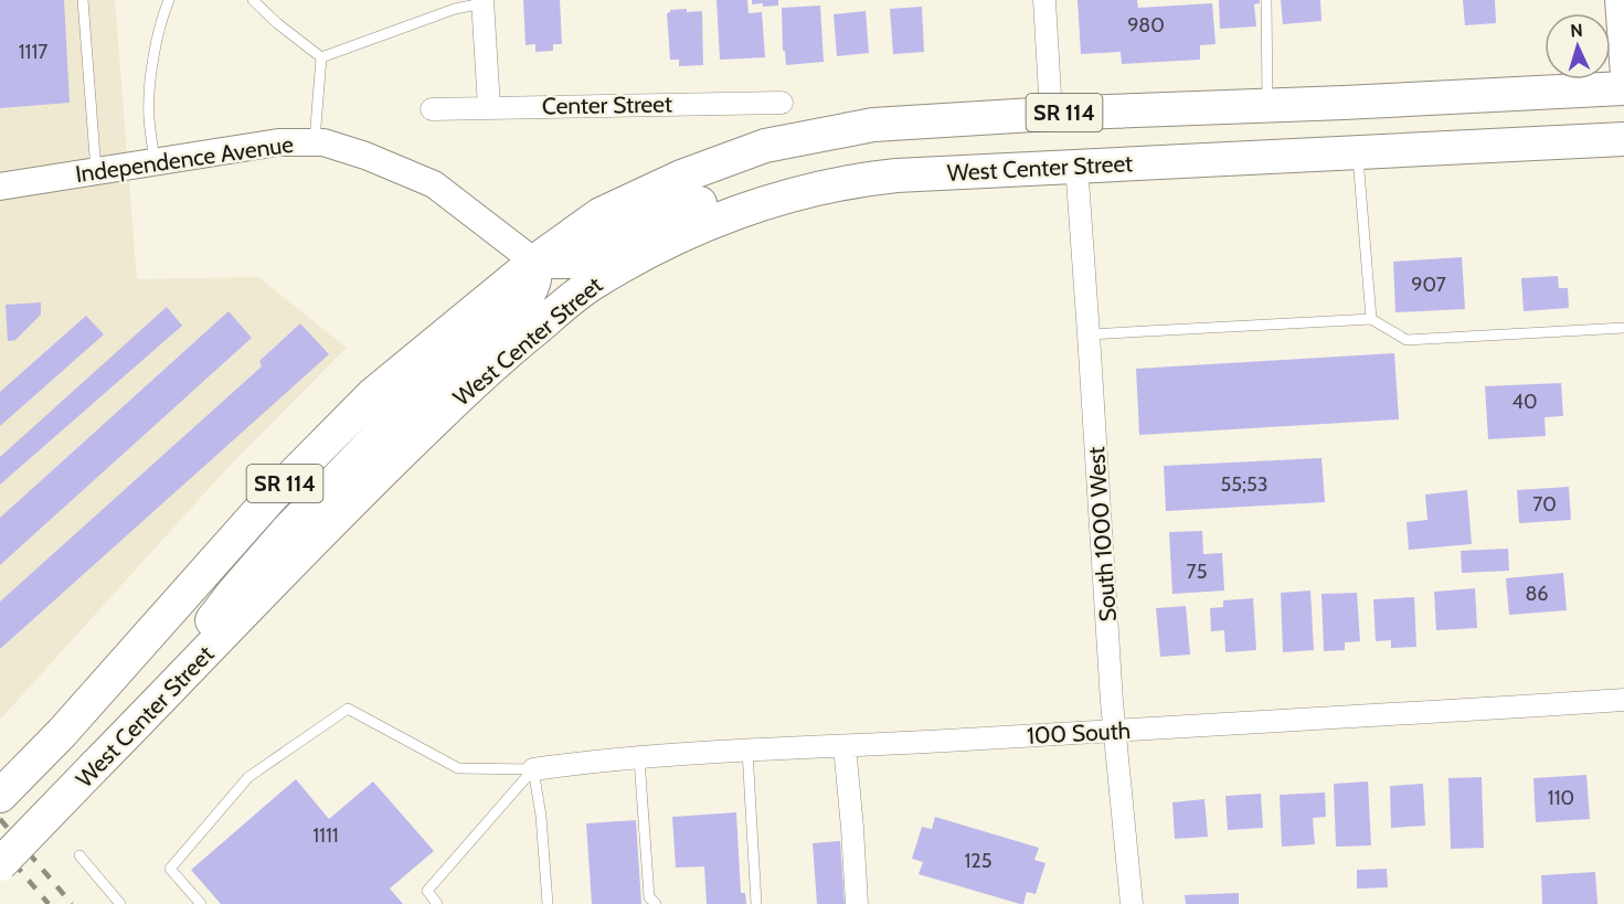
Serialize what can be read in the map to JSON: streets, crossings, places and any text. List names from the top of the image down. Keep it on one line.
{"streets":{"main road":["SR 114","West Center Street"],"street":["Center Street","Independence Avenue","South 1000 West","100 South"]},"crossings":[["Independence Avenue","West Center Street"],["West Center Street","South 1000 West"],["South 1000 West","100 South"]],"house_numbers":["980","1117","907","40","55;53","70","75","86","110","1111","125"],"north":"top"}
